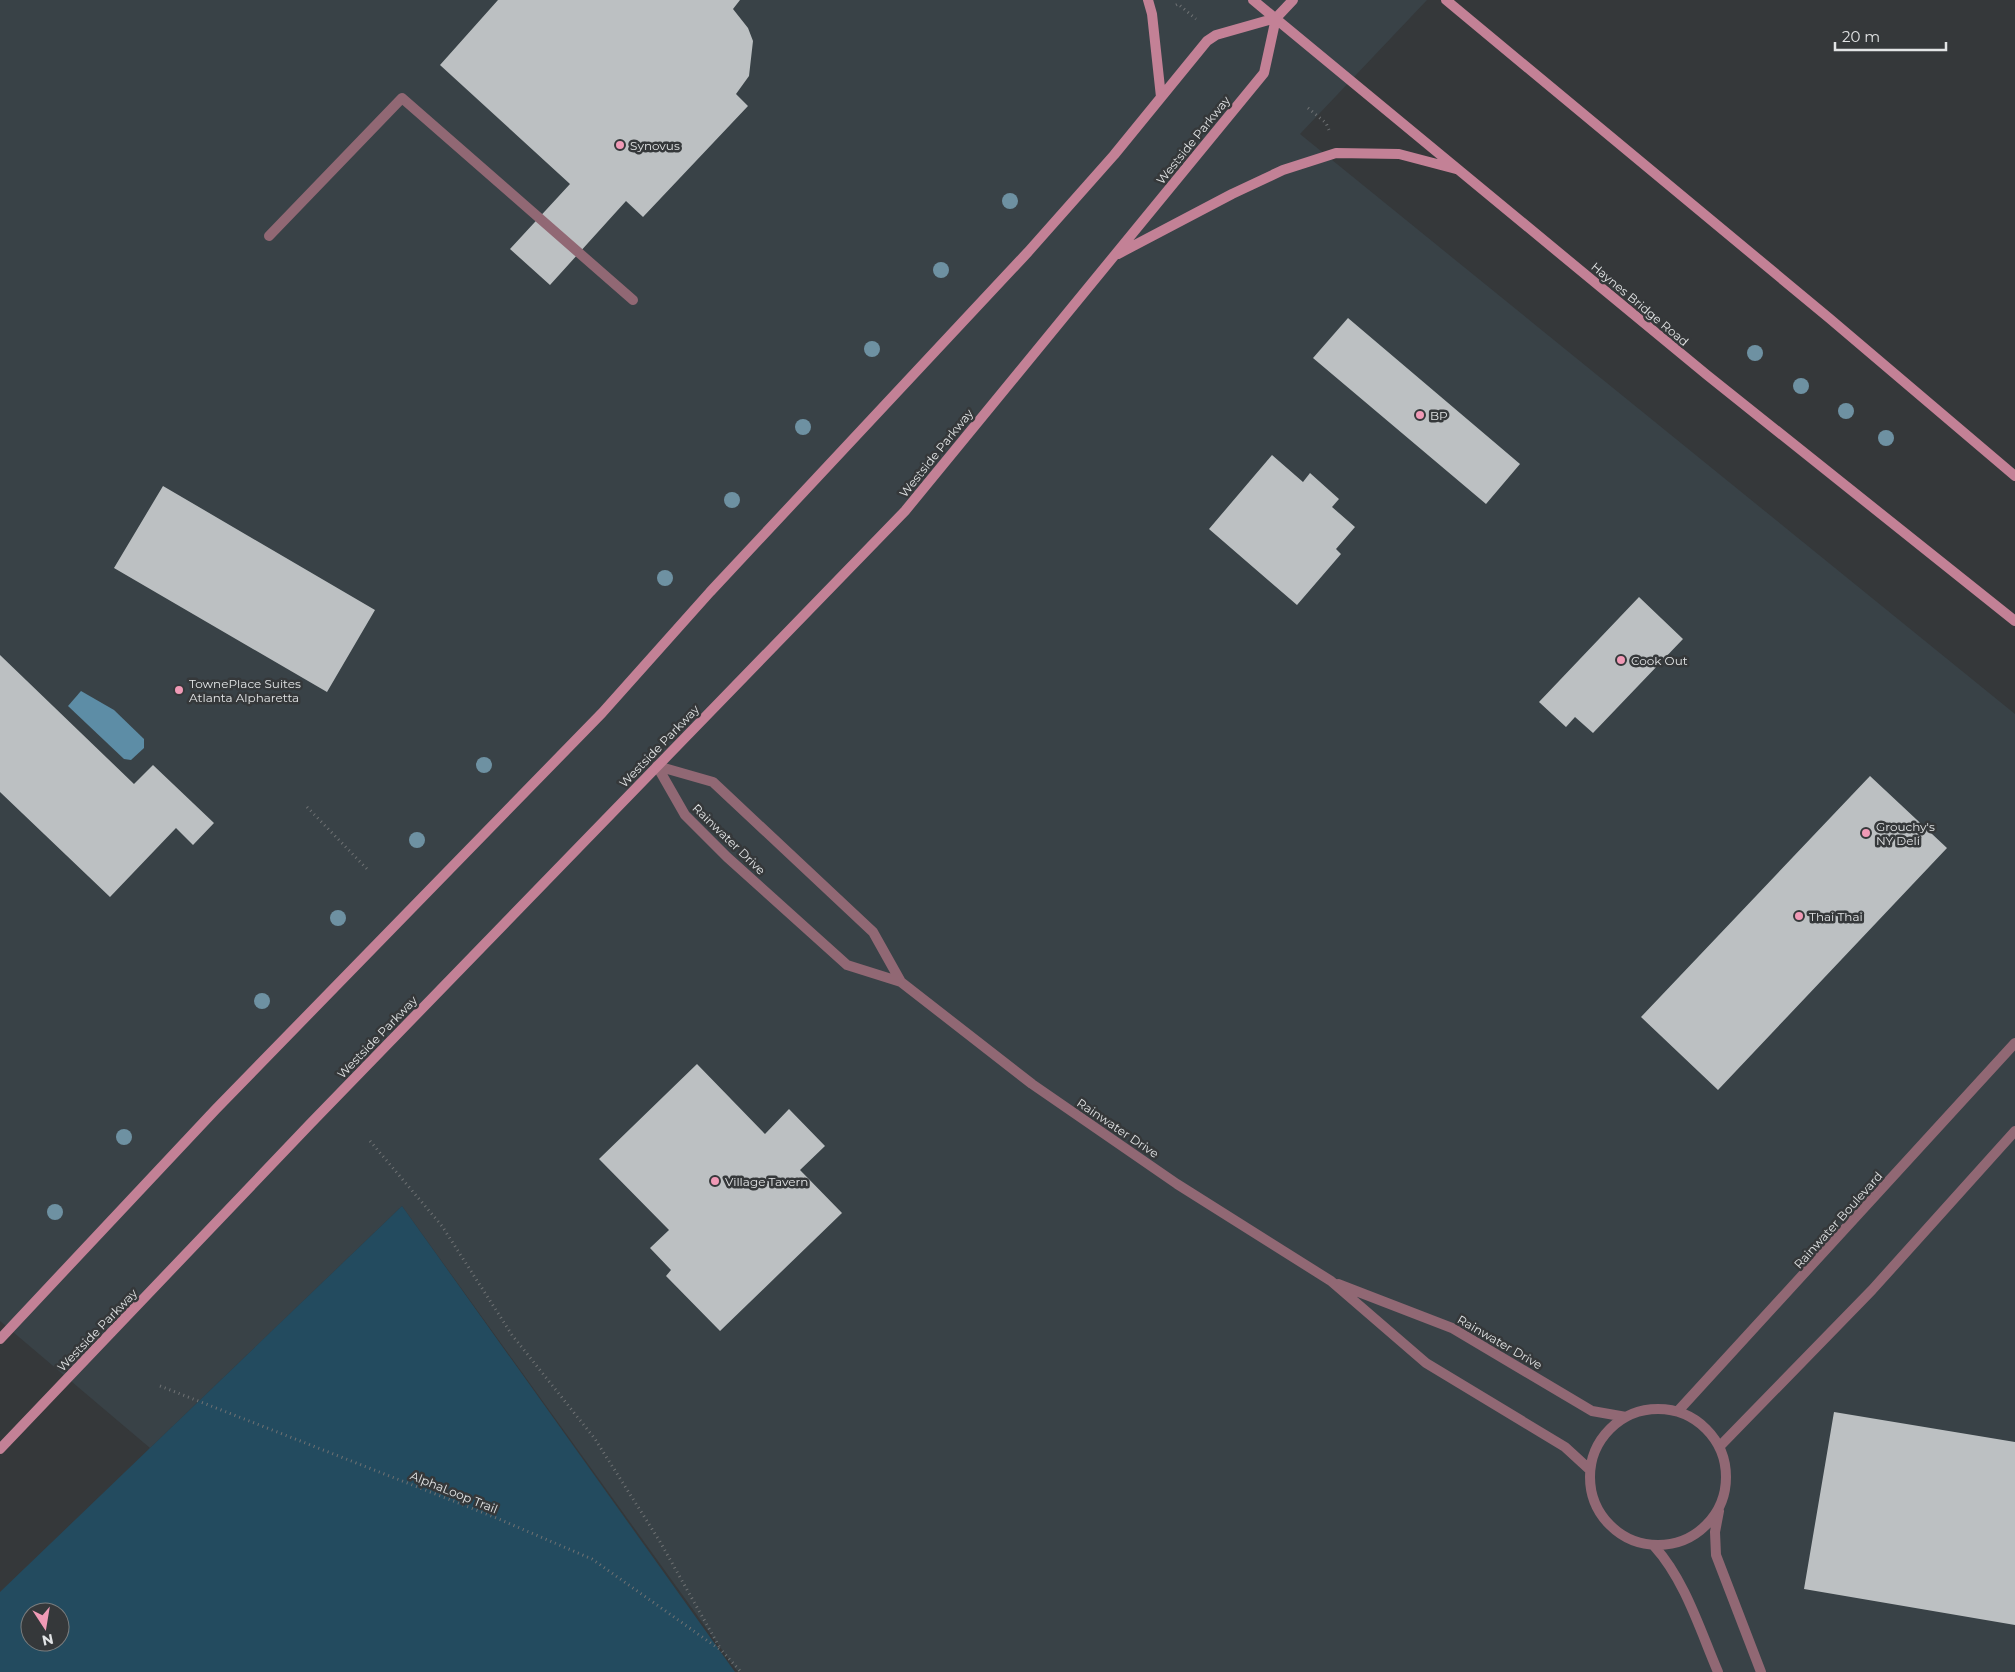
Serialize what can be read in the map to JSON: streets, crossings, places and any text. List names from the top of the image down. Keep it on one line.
{"streets":{"main road":["Westside Parkway","Haynes Bridge Road"],"street":["Rainwater Drive","Rainwater Boulevard"],"path":["AlphaLoop Trail"]},"crossings":[["Westside Parkway","Haynes Bridge Road"],["Westside Parkway","Rainwater Drive"],["Rainwater Drive","Rainwater Boulevard"]],"places":["Synovus","BP","Cook Out","TownePlace Suites Atlanta Alpharetta","Grouchy's NY Deli","Thai Thai","Village Tavern"],"scale_bar":"20 m","north":"bottom"}
